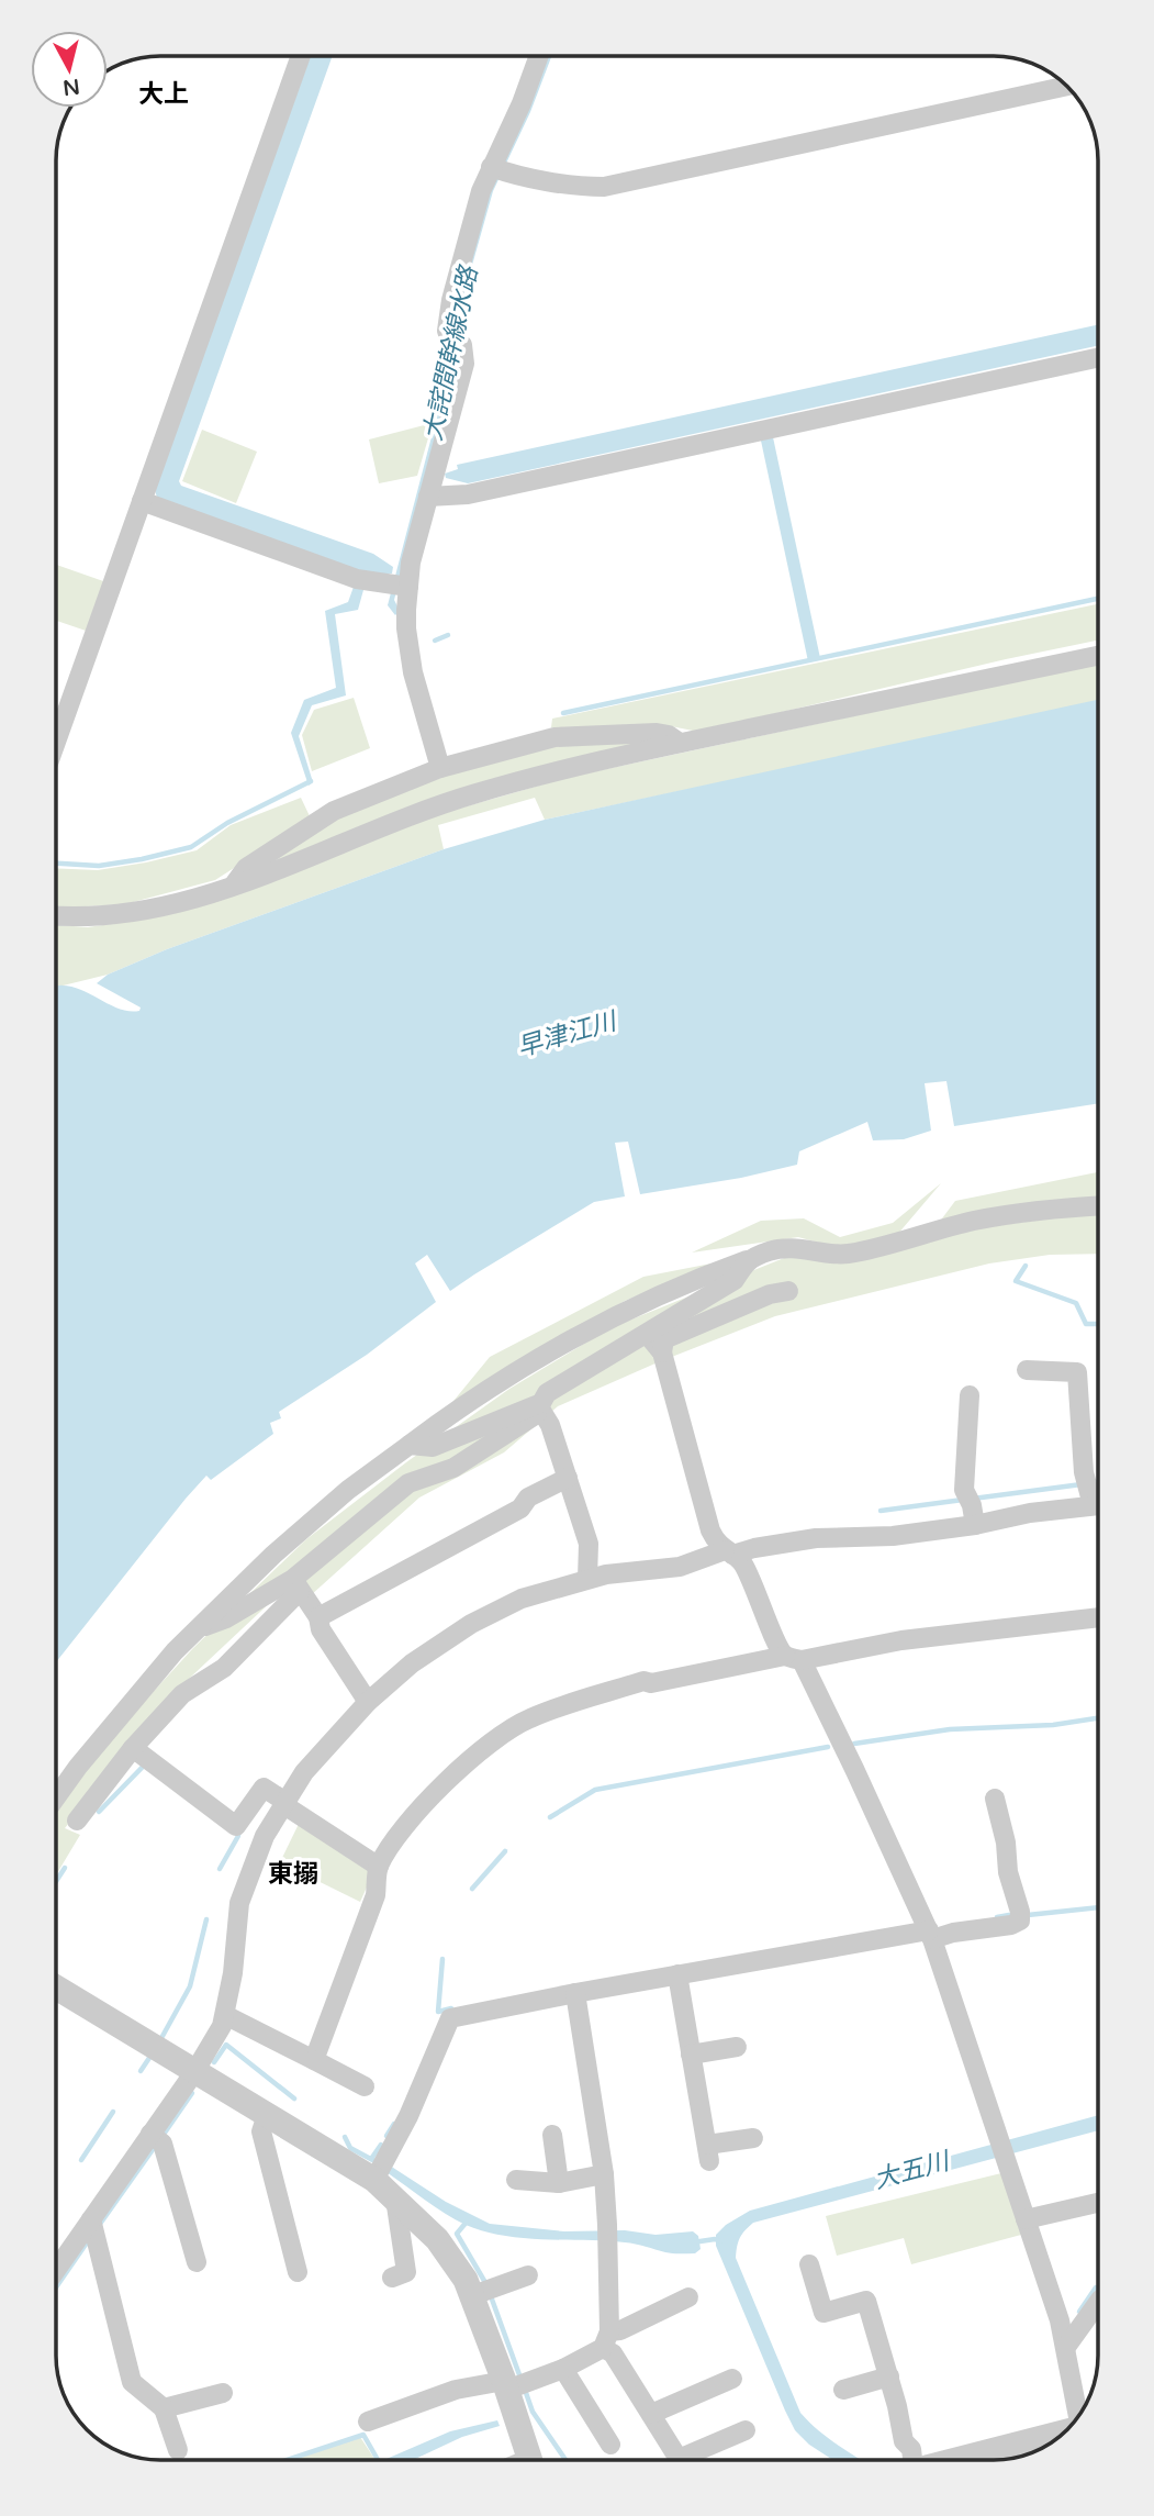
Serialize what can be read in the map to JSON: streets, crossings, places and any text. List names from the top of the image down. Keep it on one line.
{"districts":["大上","東搦"],"water":["大詫間幹線水路","早津江川","大五川"],"north":"bottom"}
